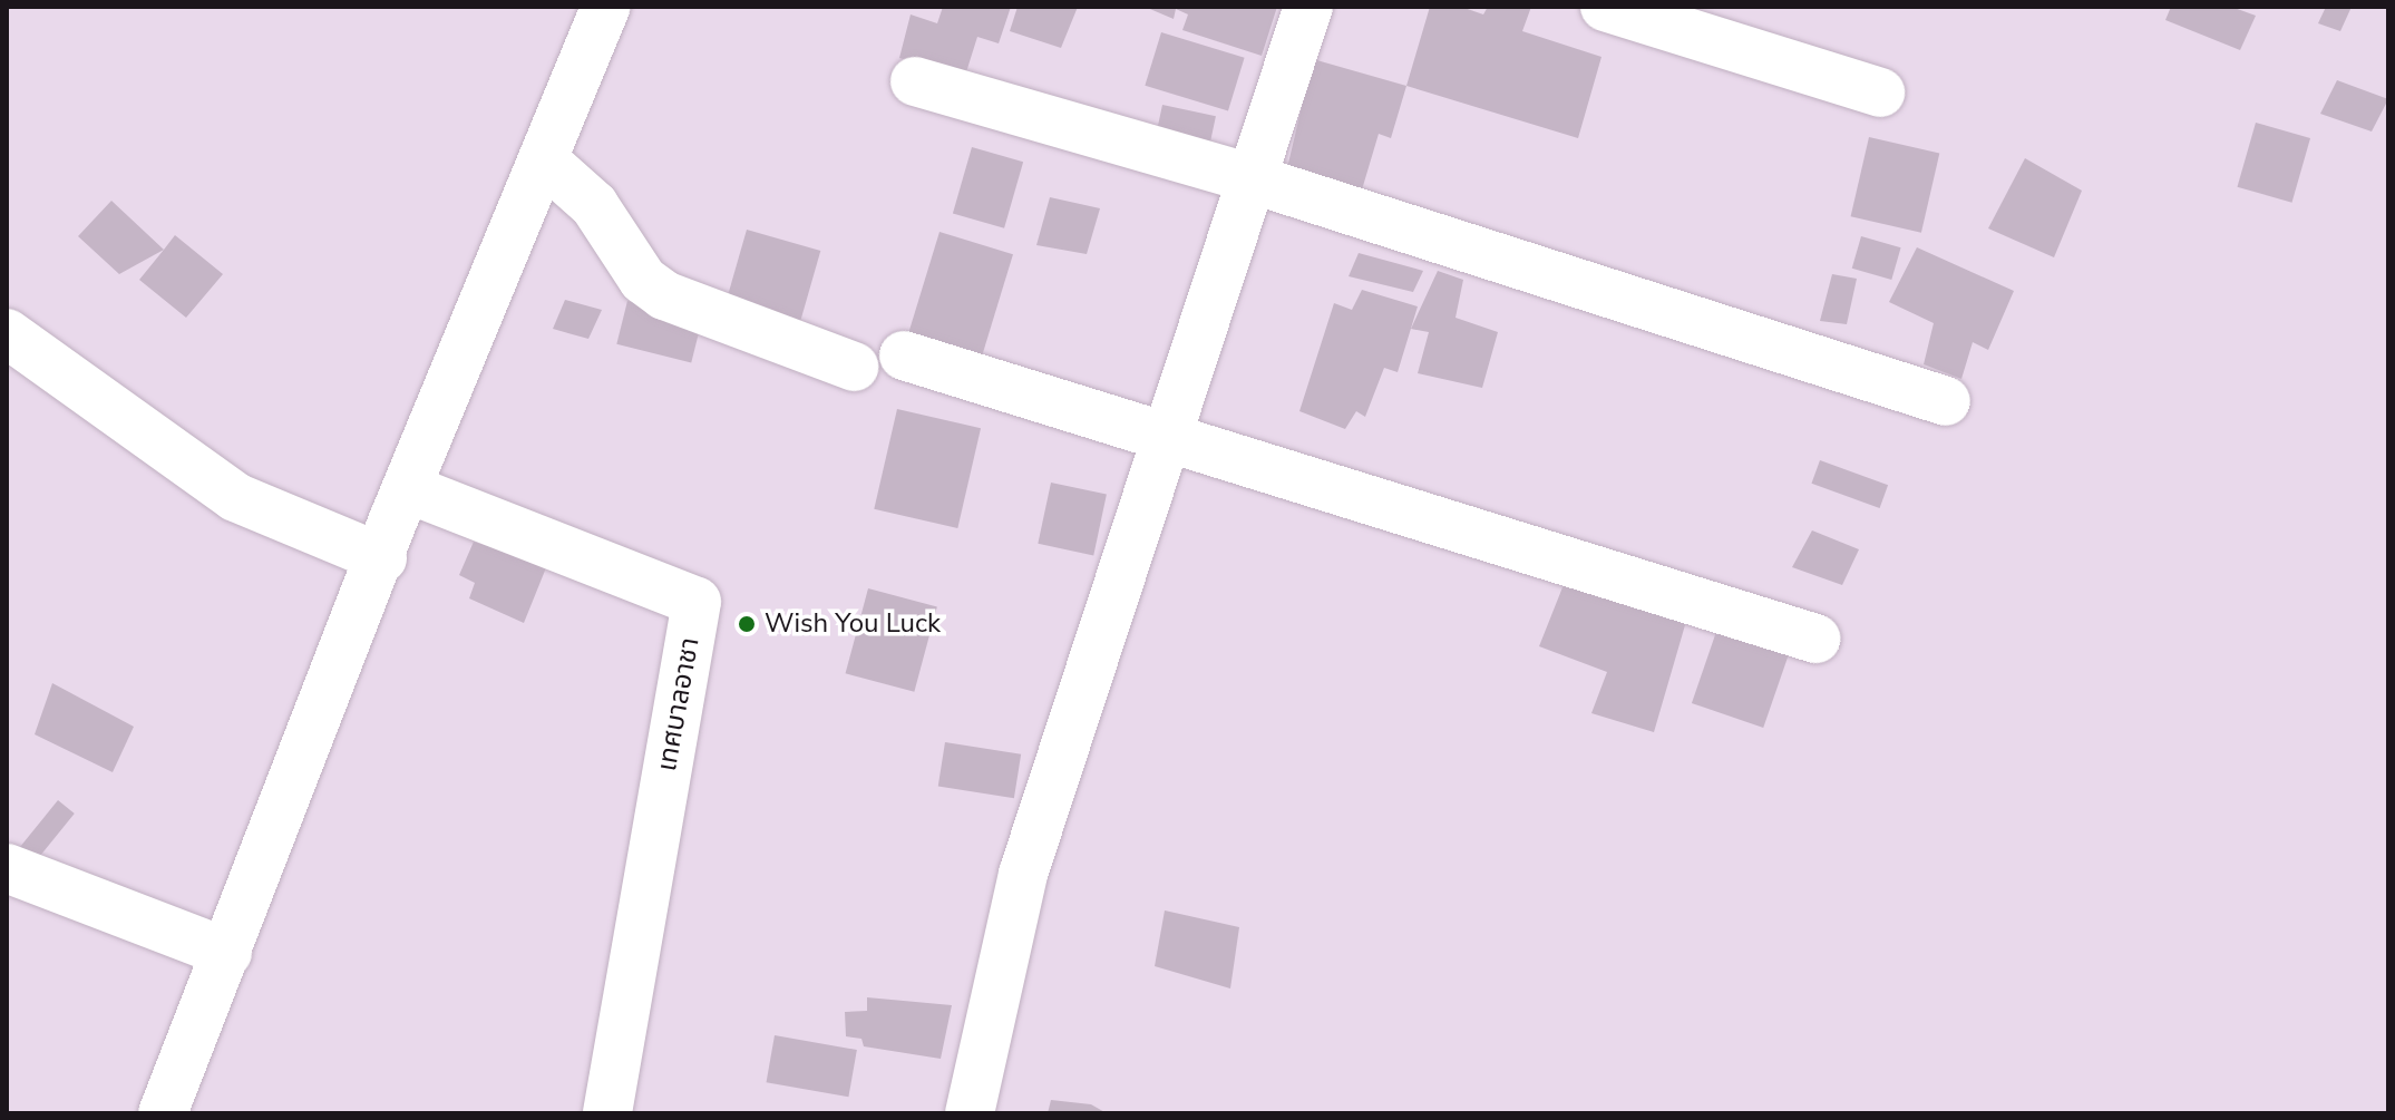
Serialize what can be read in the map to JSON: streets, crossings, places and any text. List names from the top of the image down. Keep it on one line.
{"streets":{"street":["เทศบาลอาชา"]},"places":["Wish You Luck"]}
